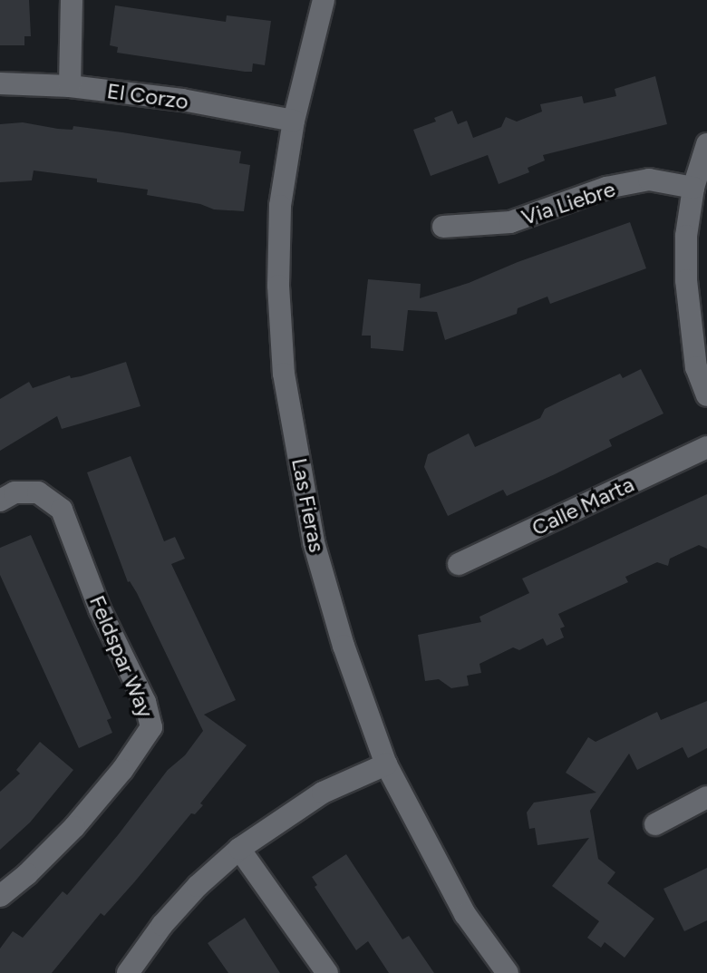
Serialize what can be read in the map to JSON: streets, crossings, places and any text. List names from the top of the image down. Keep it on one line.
{"streets":{"street":["El Corzo","Via Liebre","Las Fieras","Calle Marta","Feldspar Way"]},"crossings":[["El Corzo","Las Fieras"]]}
